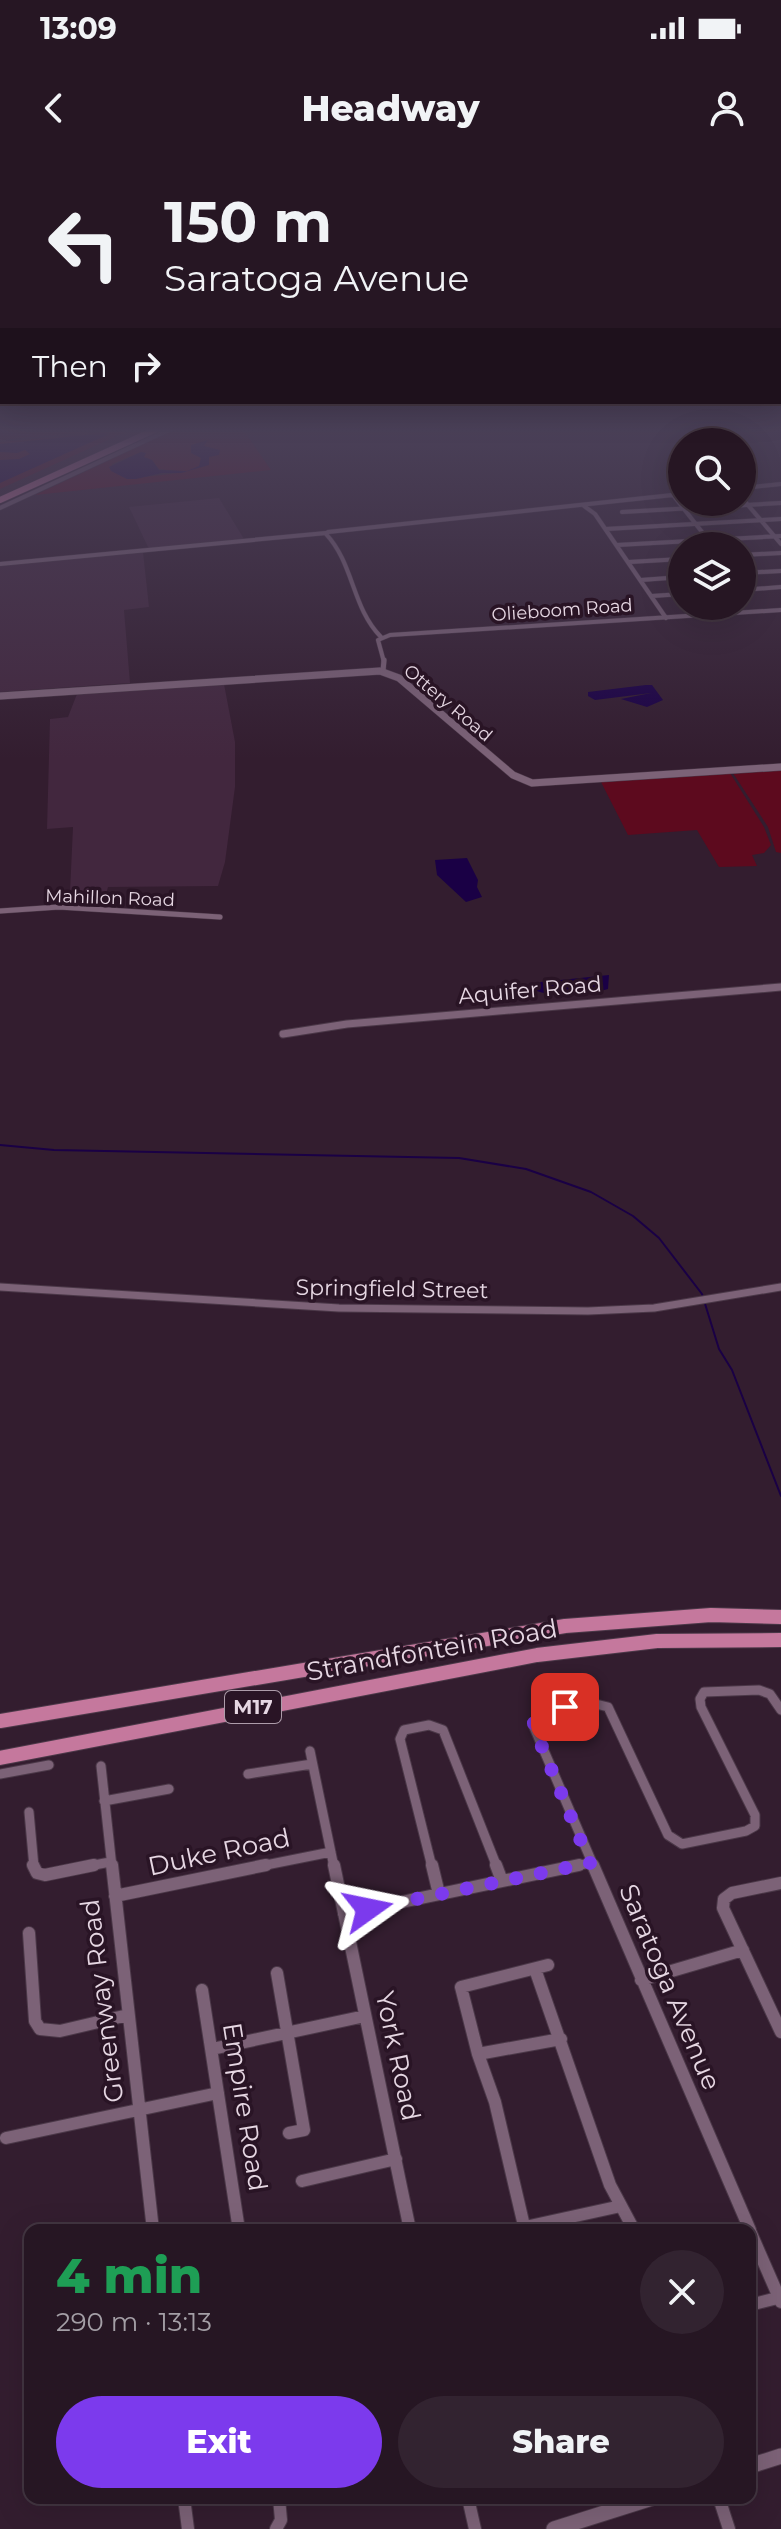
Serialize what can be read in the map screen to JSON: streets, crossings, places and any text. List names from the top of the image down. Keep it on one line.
{"streets":{"main road":["Strandfontein Road","M17"],"street":["Olieboom Road","Ottery Road","Mahillon Road","Aquifer Road","Springfield Street","Duke Road","Saratoga Avenue","Greenway Road","York Road","Empire Road"]},"crossings":[["Duke Road","Greenway Road"],["Duke Road","York Road"]],"page":{"status":"13:09","header":"Headway","turn":["150 m","Saratoga Avenue"],"then":"Then","heading":["4 min","290 m · 13:13"],"buttons":["Exit","Share"]}}
